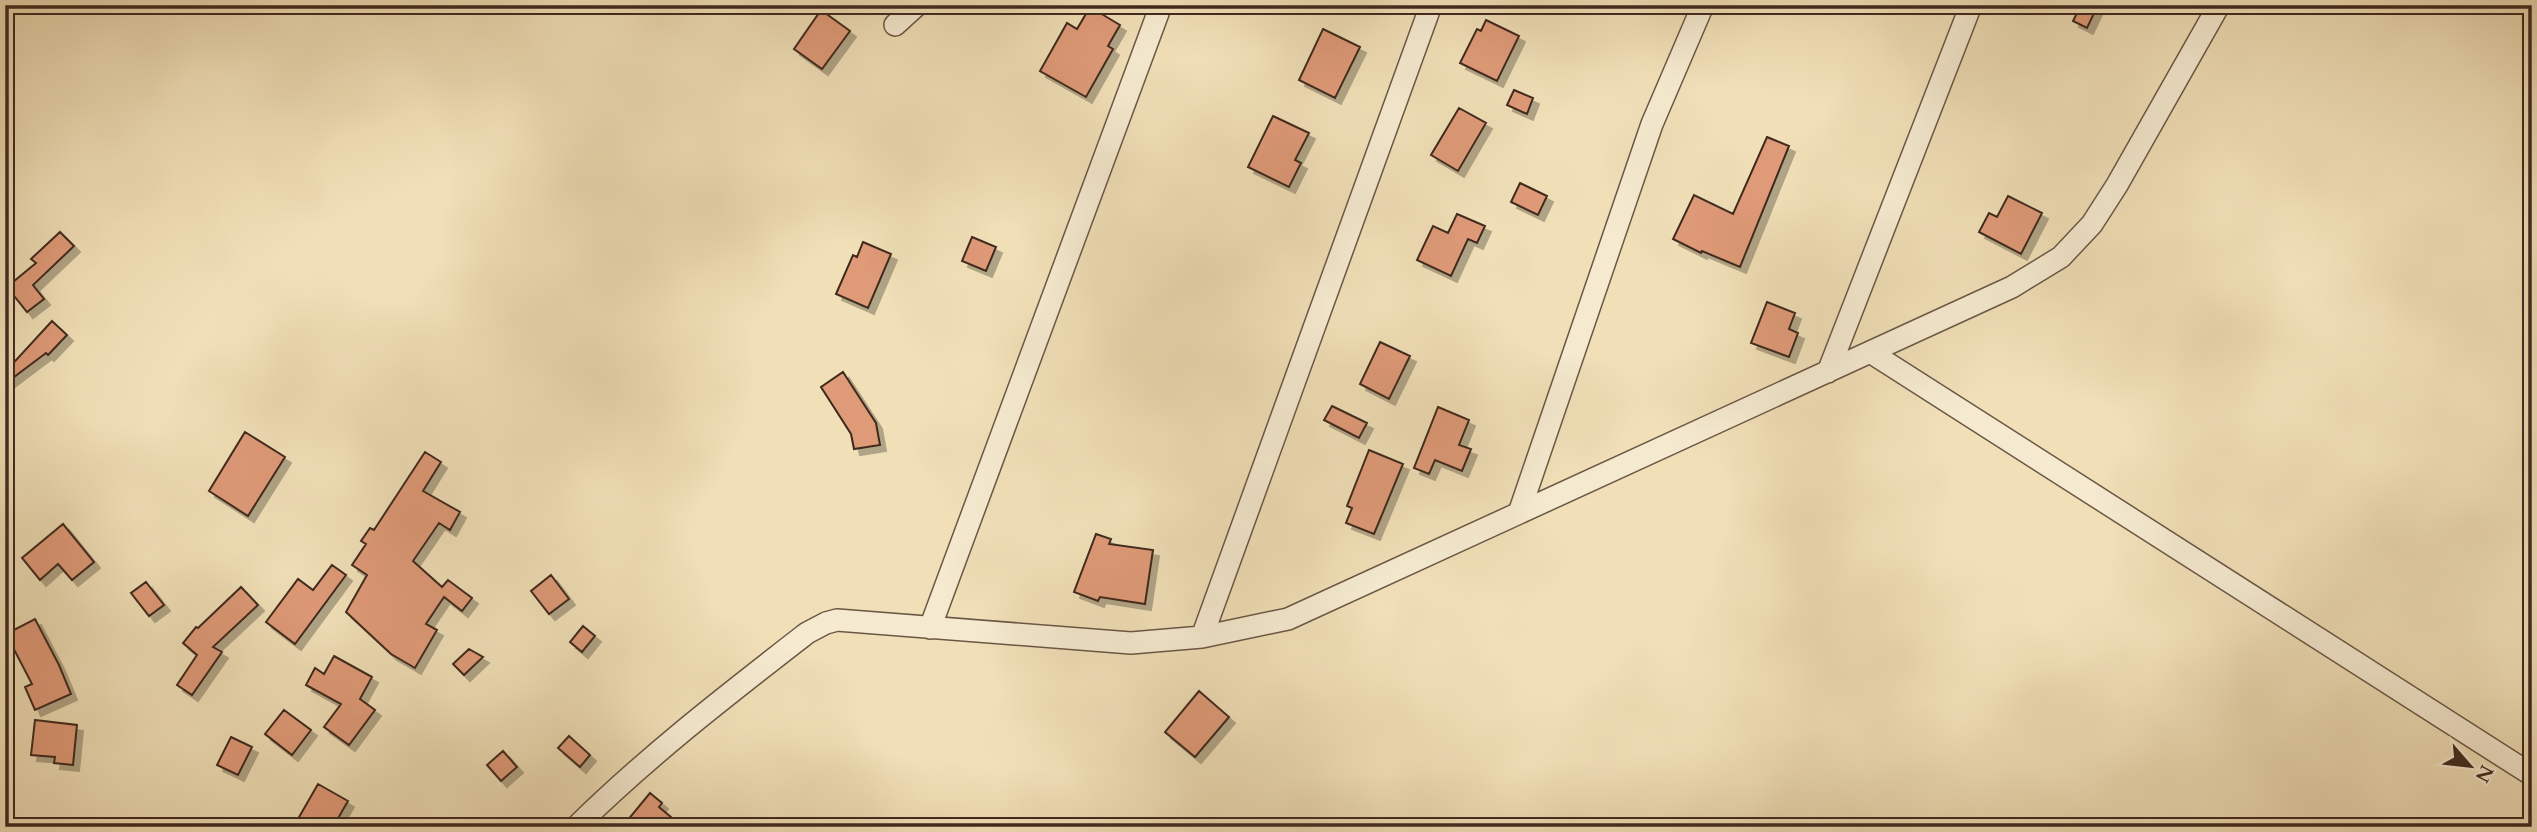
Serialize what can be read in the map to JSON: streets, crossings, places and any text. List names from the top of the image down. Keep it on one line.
{"north":"bottom right"}
